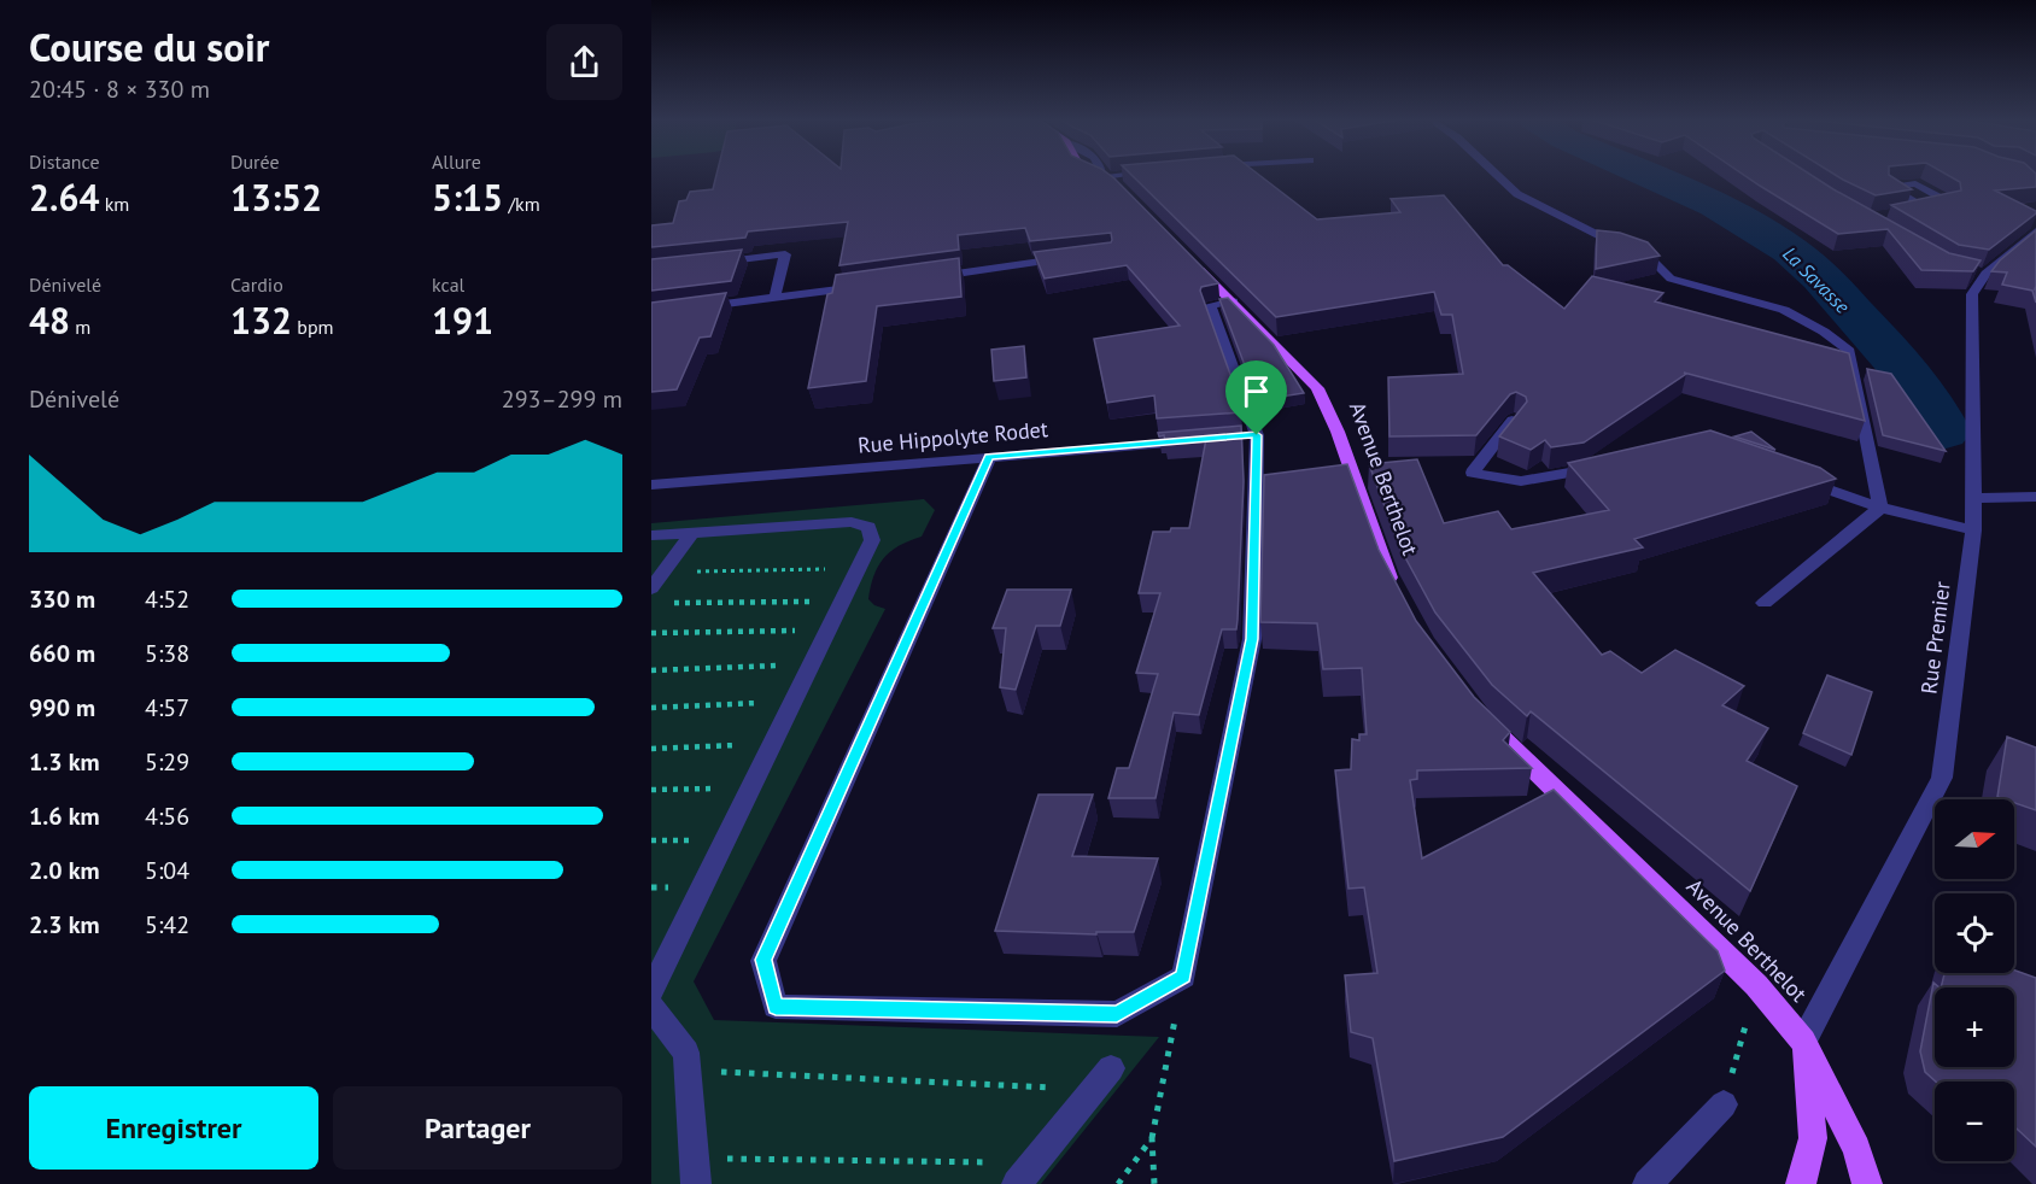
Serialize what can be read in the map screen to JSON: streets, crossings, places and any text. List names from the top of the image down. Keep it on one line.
{"streets":{"main road":["Avenue Berthelot"],"street":["Rue Hippolyte Rodet","Rue Premier"]},"crossings":[["Avenue Berthelot","Rue Premier"]],"water":["La Savasse"],"north":"right","page":{"heading":["Course du soir","20:45 · 8 × 330 m"],"stats":[["Distance","2.64 km"],["Durée","13:52"],["Allure","5:15 /km"],["Dénivelé","48 m"],["Cardio","132 bpm"],["kcal","191"]],"chart":["Dénivelé","293–299 m"],"list":[{"name":"330 m","note":"4:52"},{"name":"660 m","note":"5:38"},{"name":"990 m","note":"4:57"},{"name":"1.3 km","note":"5:29"},{"name":"1.6 km","note":"4:56"},{"name":"2.0 km","note":"5:04"},{"name":"2.3 km","note":"5:42"}],"map_buttons":["+","−"],"buttons":["Enregistrer","Partager"]}}
